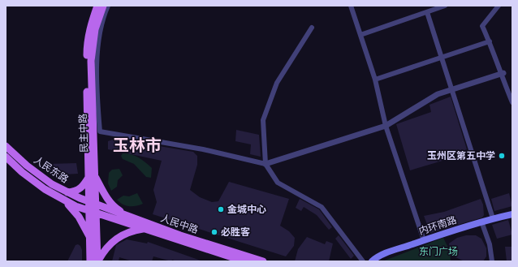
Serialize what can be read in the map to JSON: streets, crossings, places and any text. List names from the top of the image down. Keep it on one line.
{"streets":{"main road":["民主中路","人民东路","人民中路","内环南路"]},"crossings":[["民主中路","人民东路"],["民主中路","人民中路"],["人民东路","人民中路"]],"districts":["玉林市"],"parks":["东门广场"],"places":["玉州区第五中学","金城中心","必胜客"]}
